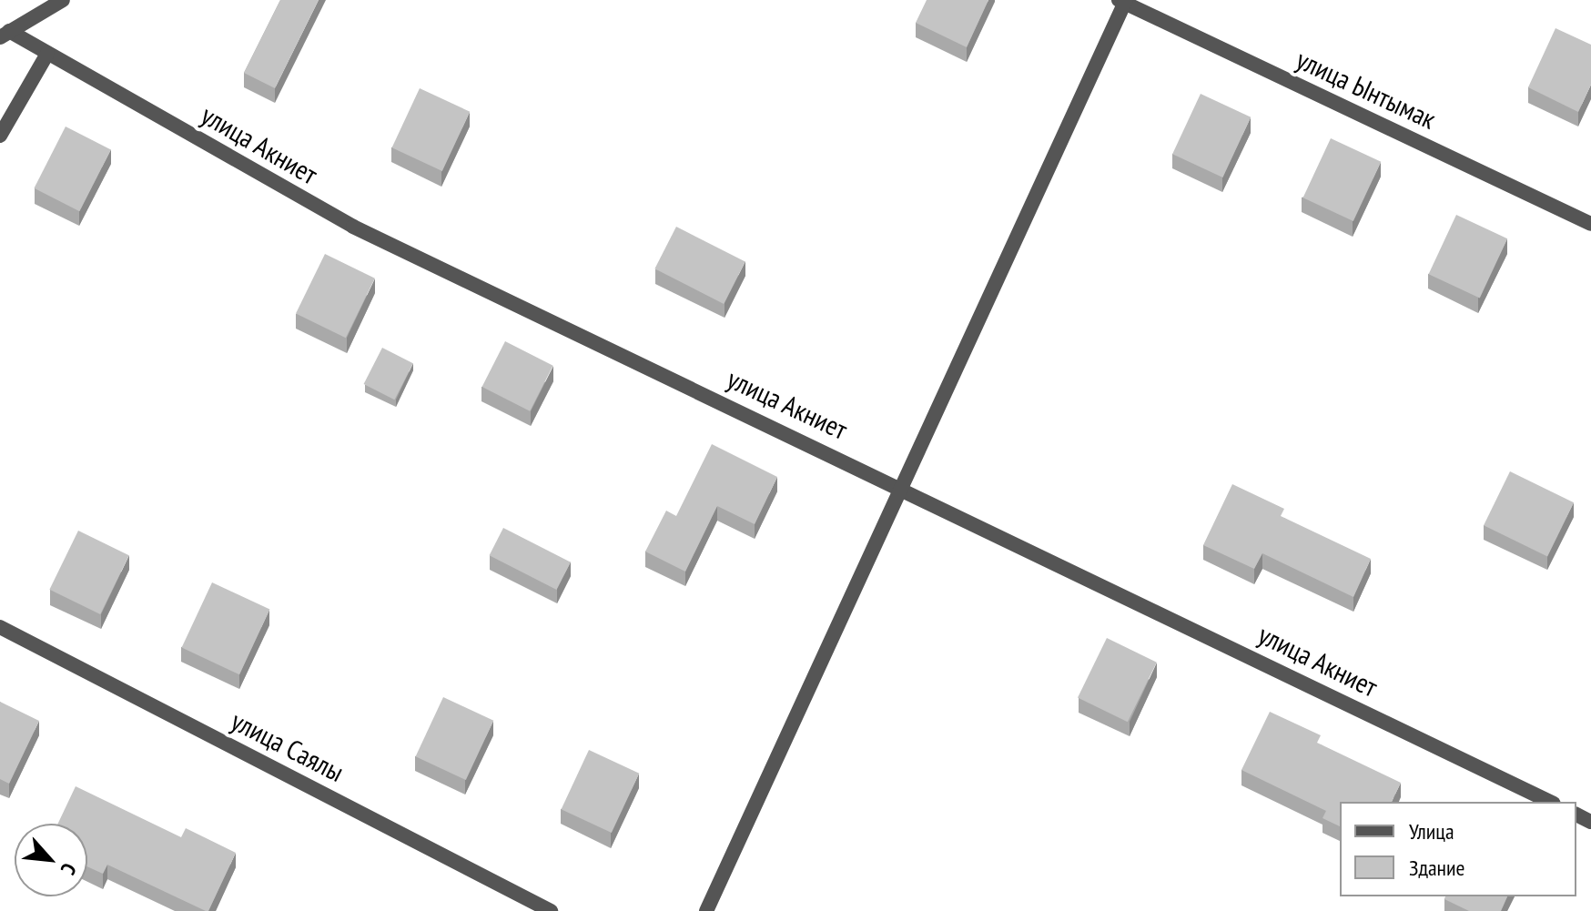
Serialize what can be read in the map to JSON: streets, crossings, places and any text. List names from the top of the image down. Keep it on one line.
{"streets":{"street":["улица Ынтымак","улица Акниет","улица Саялы"]},"legend":["Улица","Здание"],"north":"bottom right"}
